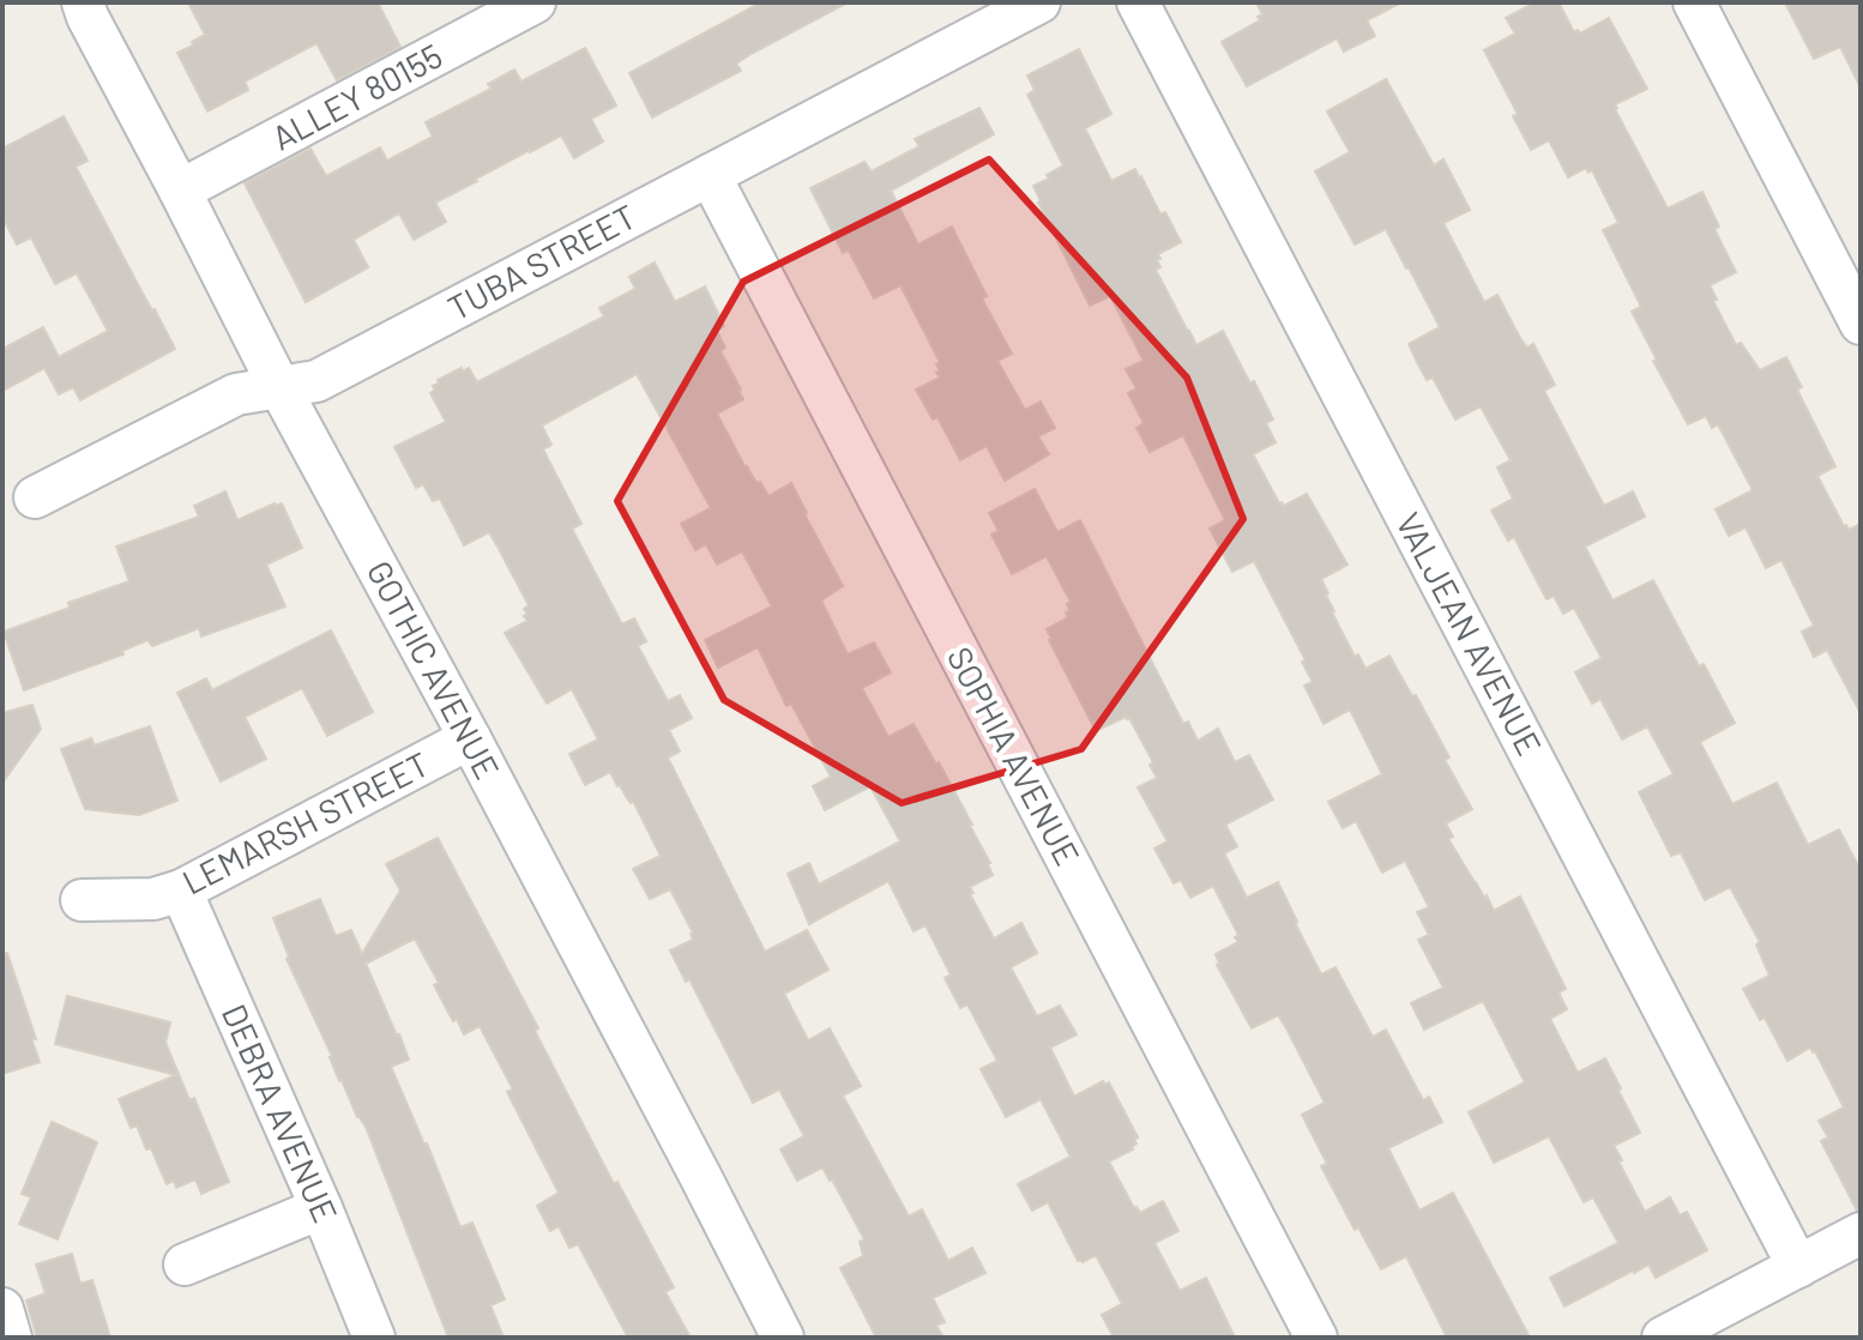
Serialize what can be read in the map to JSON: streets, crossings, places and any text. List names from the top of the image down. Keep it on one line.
{"streets":{"street":["ALLEY 80155","TUBA STREET","VALJEAN AVENUE","GOTHIC AVENUE","SOPHIA AVENUE","LEMARSH STREET","DEBRA AVENUE"]},"crossings":[["ALLEY 80155","GOTHIC AVENUE"],["TUBA STREET","GOTHIC AVENUE"],["TUBA STREET","SOPHIA AVENUE"],["GOTHIC AVENUE","LEMARSH STREET"],["LEMARSH STREET","DEBRA AVENUE"]]}
